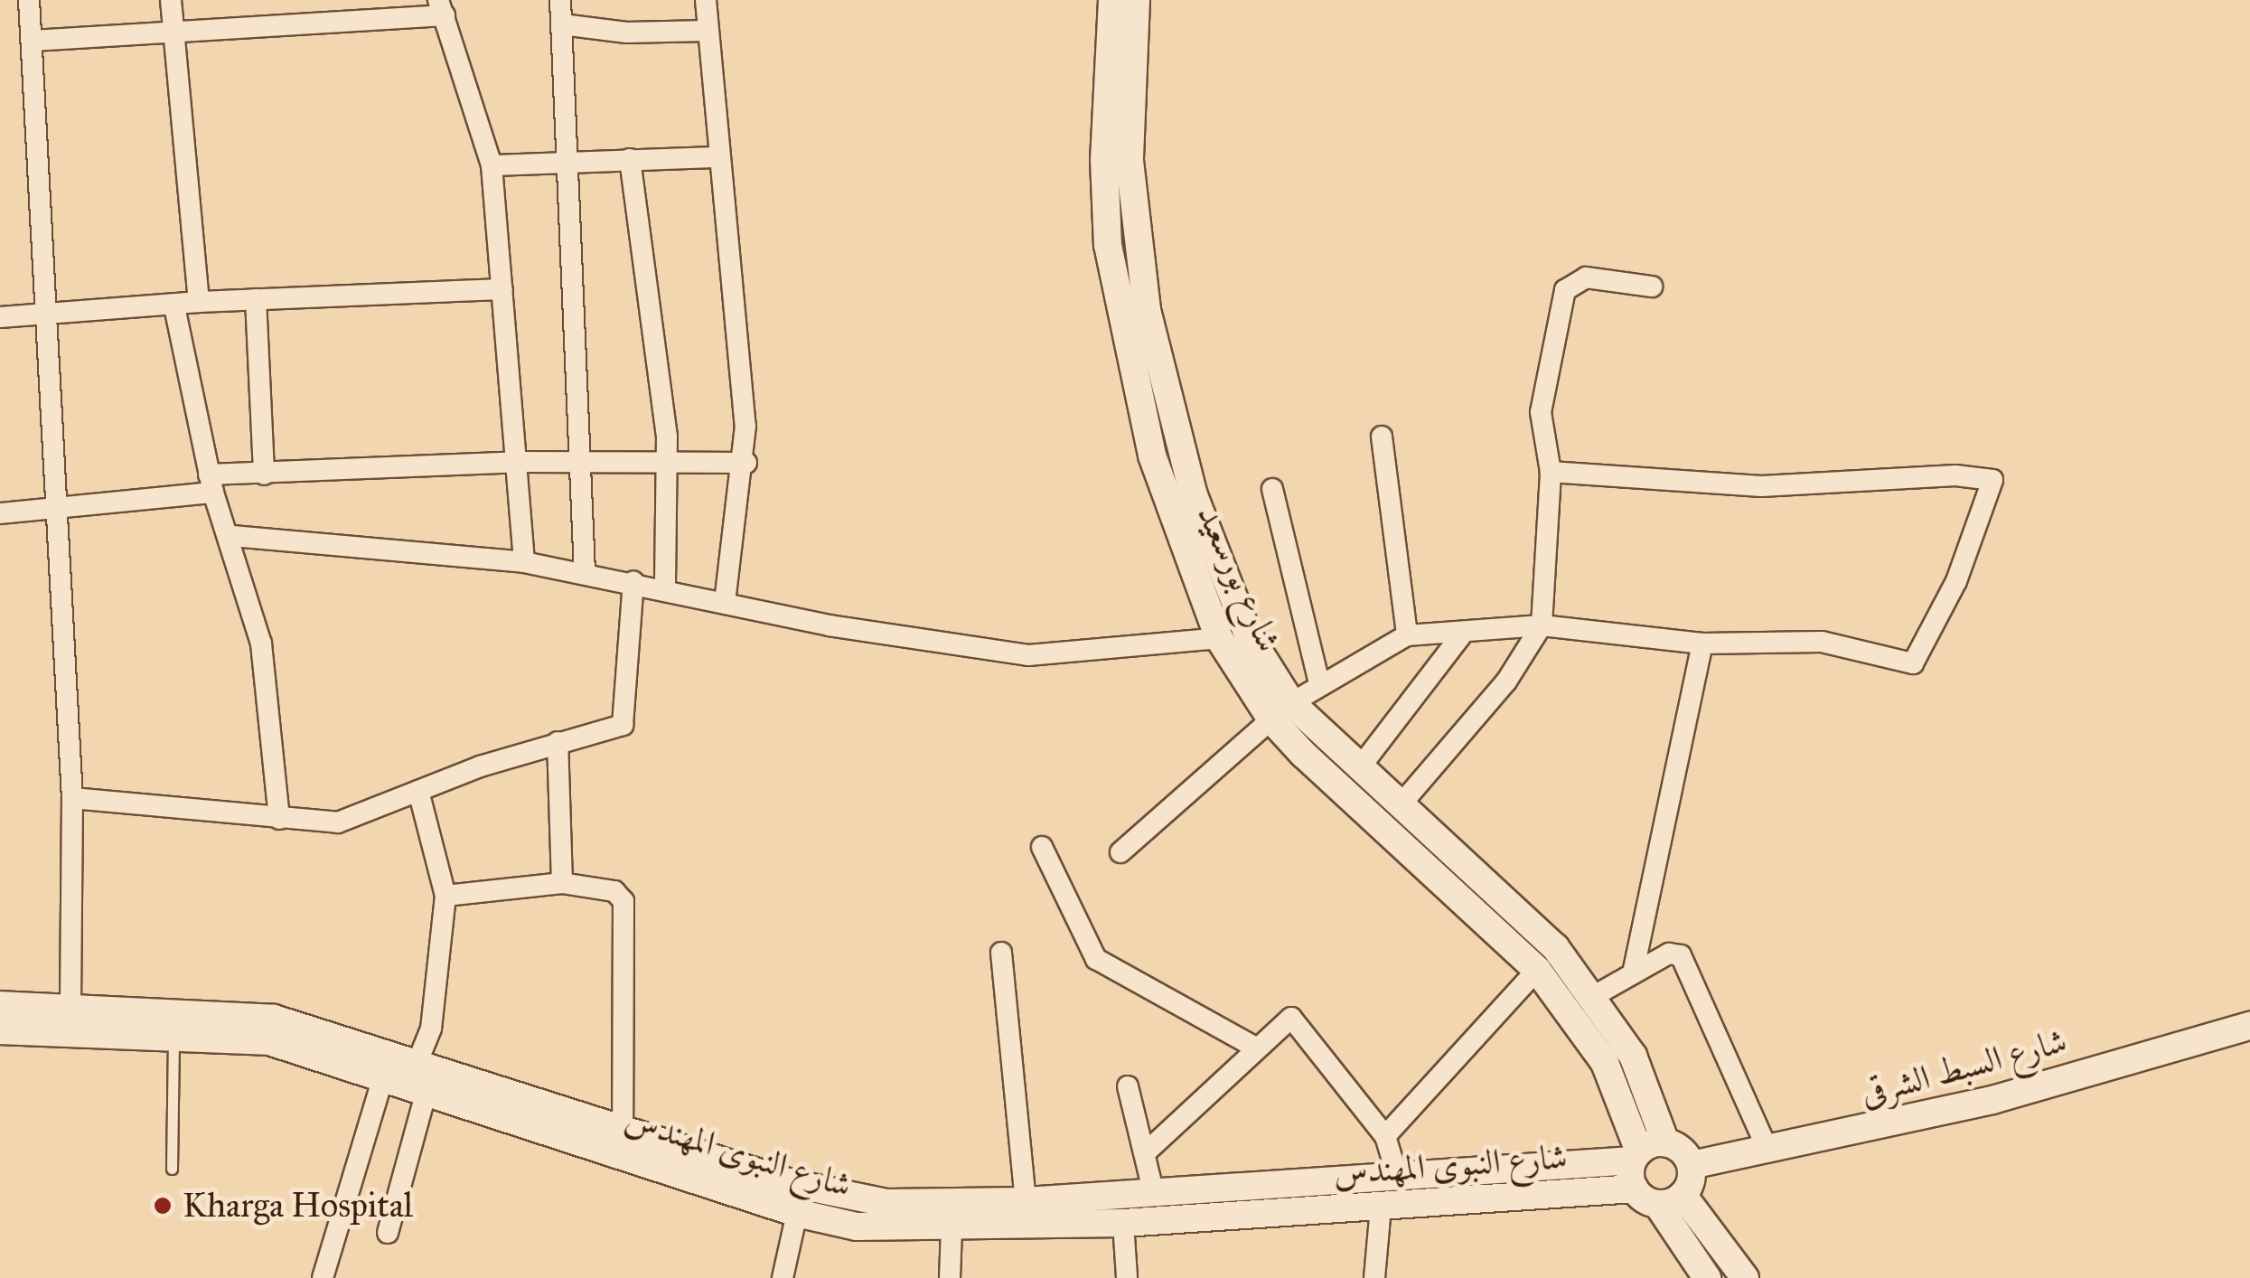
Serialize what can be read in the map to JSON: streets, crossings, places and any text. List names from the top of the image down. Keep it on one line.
{"streets":{"street":["شارع بورسعيد","شارع السبط الشرقى","شارع النبوى المهندس"]},"crossings":[["شارع بورسعيد","شارع النبوى المهندس"]],"places":["Kharga Hospital"]}
